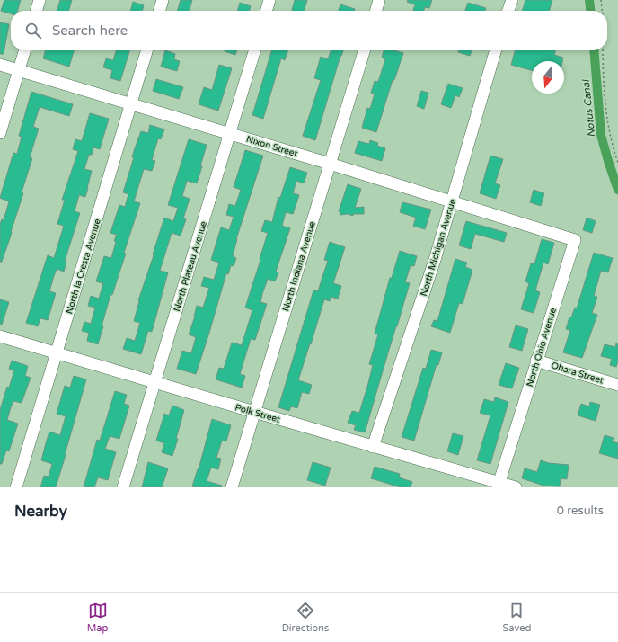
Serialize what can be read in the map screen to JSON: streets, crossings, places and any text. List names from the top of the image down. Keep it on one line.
{"streets":{"street":["Nixon Street","North Michigan Avenue","North la Cresta Avenue","North Plateau Avenue","North Indiana Avenue","North Ohio Avenue","Ohara Street","Polk Street"]},"crossings":[["Nixon Street","North Michigan Avenue"],["Nixon Street","North la Cresta Avenue"],["Nixon Street","North Plateau Avenue"],["Nixon Street","North Indiana Avenue"],["Nixon Street","North Ohio Avenue"],["North Michigan Avenue","Polk Street"],["North la Cresta Avenue","Polk Street"],["North Plateau Avenue","Polk Street"],["North Indiana Avenue","Polk Street"],["North Ohio Avenue","Ohara Street"],["North Ohio Avenue","Polk Street"]],"water":["Notus Canal"],"north":"bottom","page":{"search":"Search here","heading":["Nearby","0 results"],"nav":["Map","Directions","Saved"]}}
